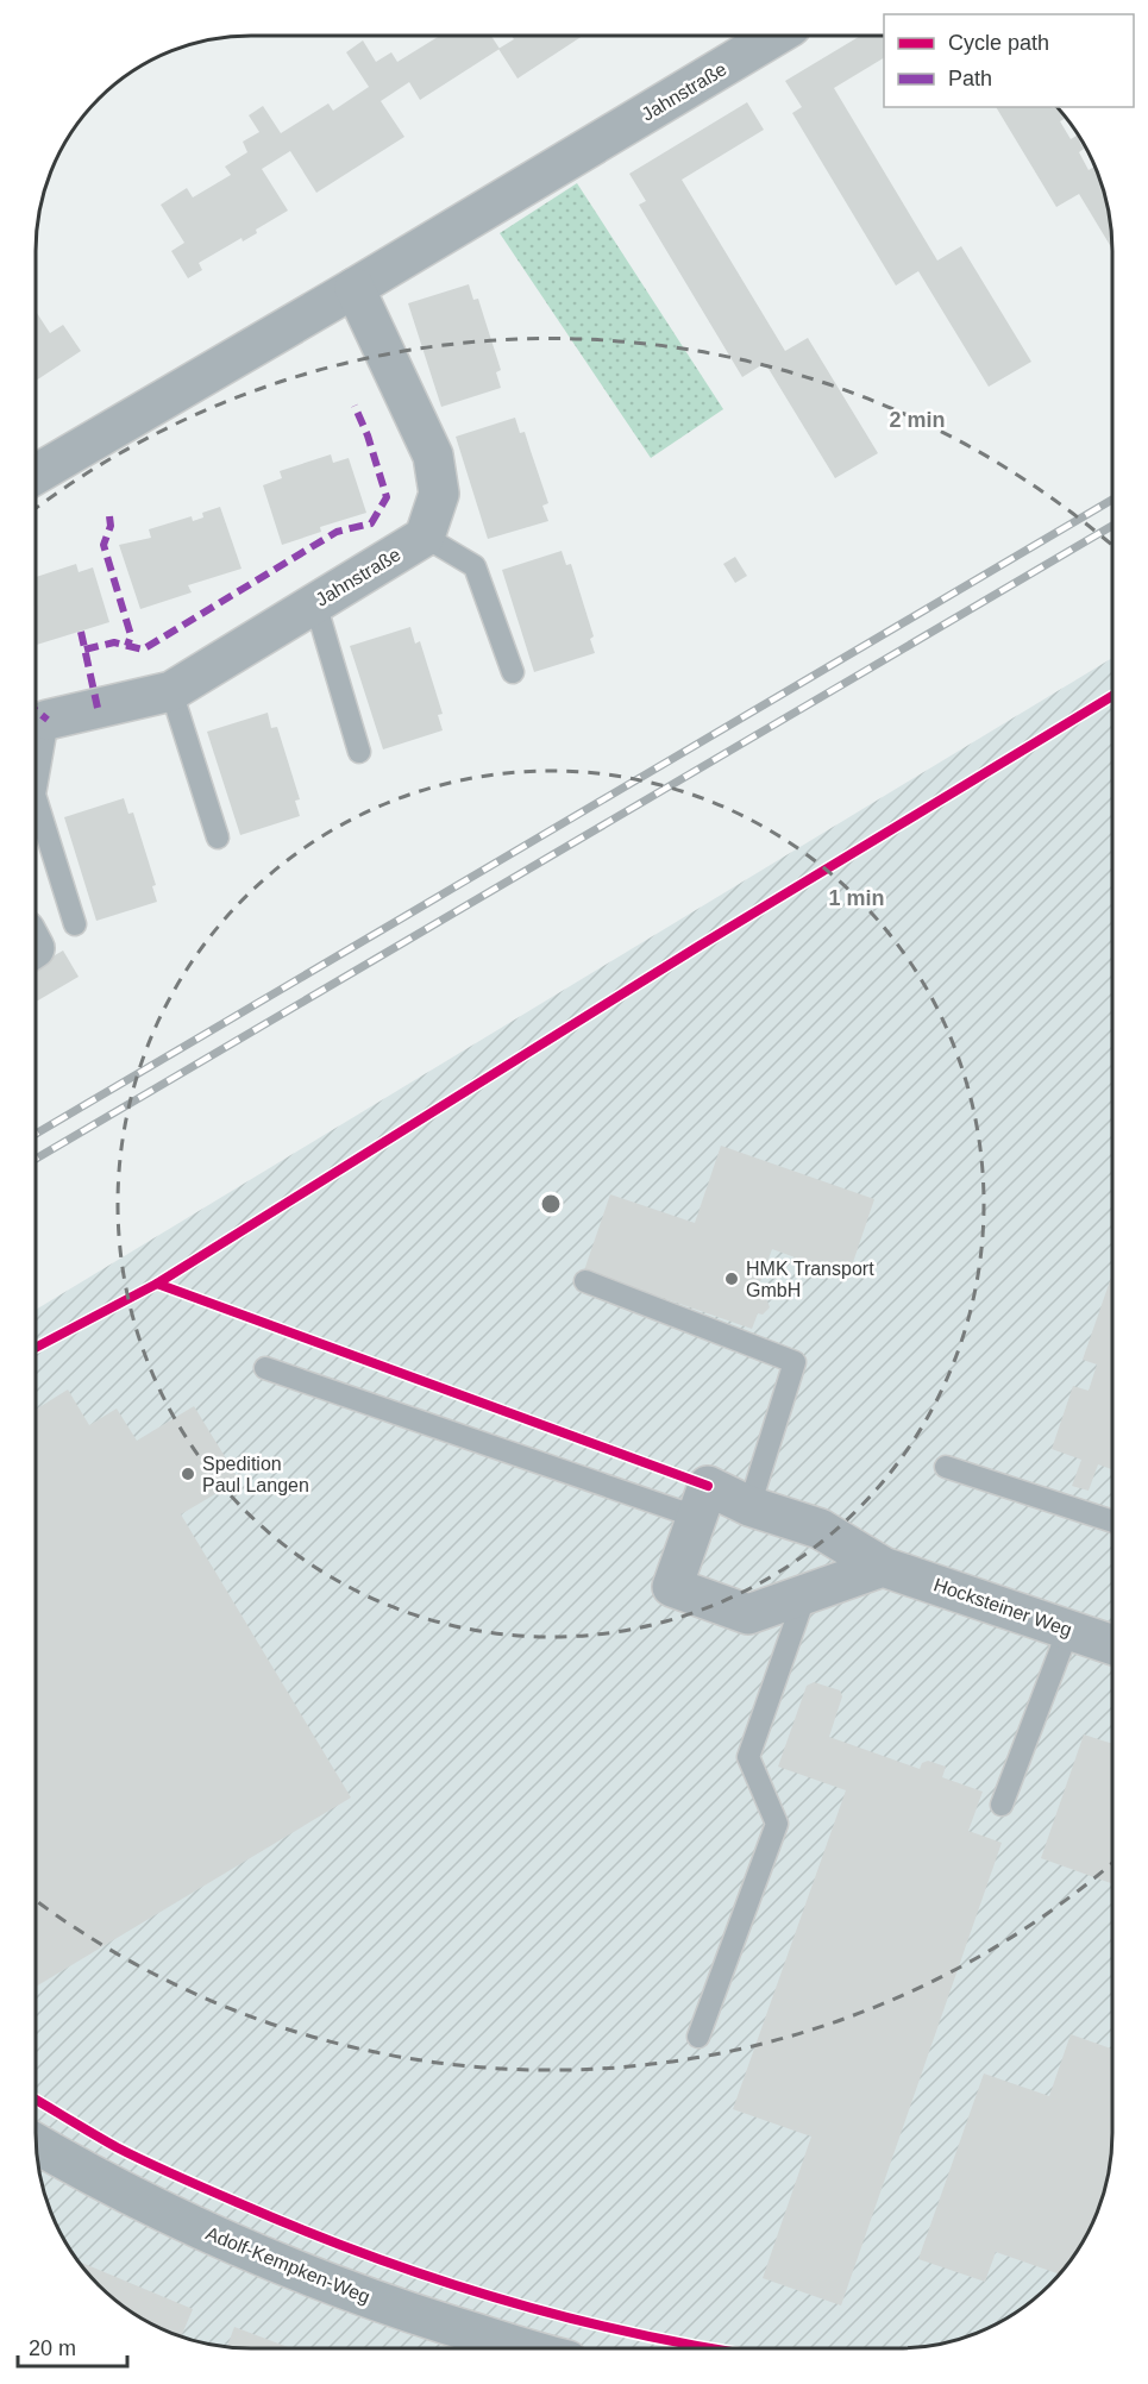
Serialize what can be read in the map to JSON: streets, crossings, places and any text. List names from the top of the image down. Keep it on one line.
{"streets":{"main road":["Adolf-Kempken-Weg"],"street":["Jahnstraße","Hocksteiner Weg"]},"places":["HMK Transport GmbH","Spedition Paul Langen"],"legend":["Cycle path","Path"],"scale_bar":"20 m","rings":["2 min","1 min"]}
